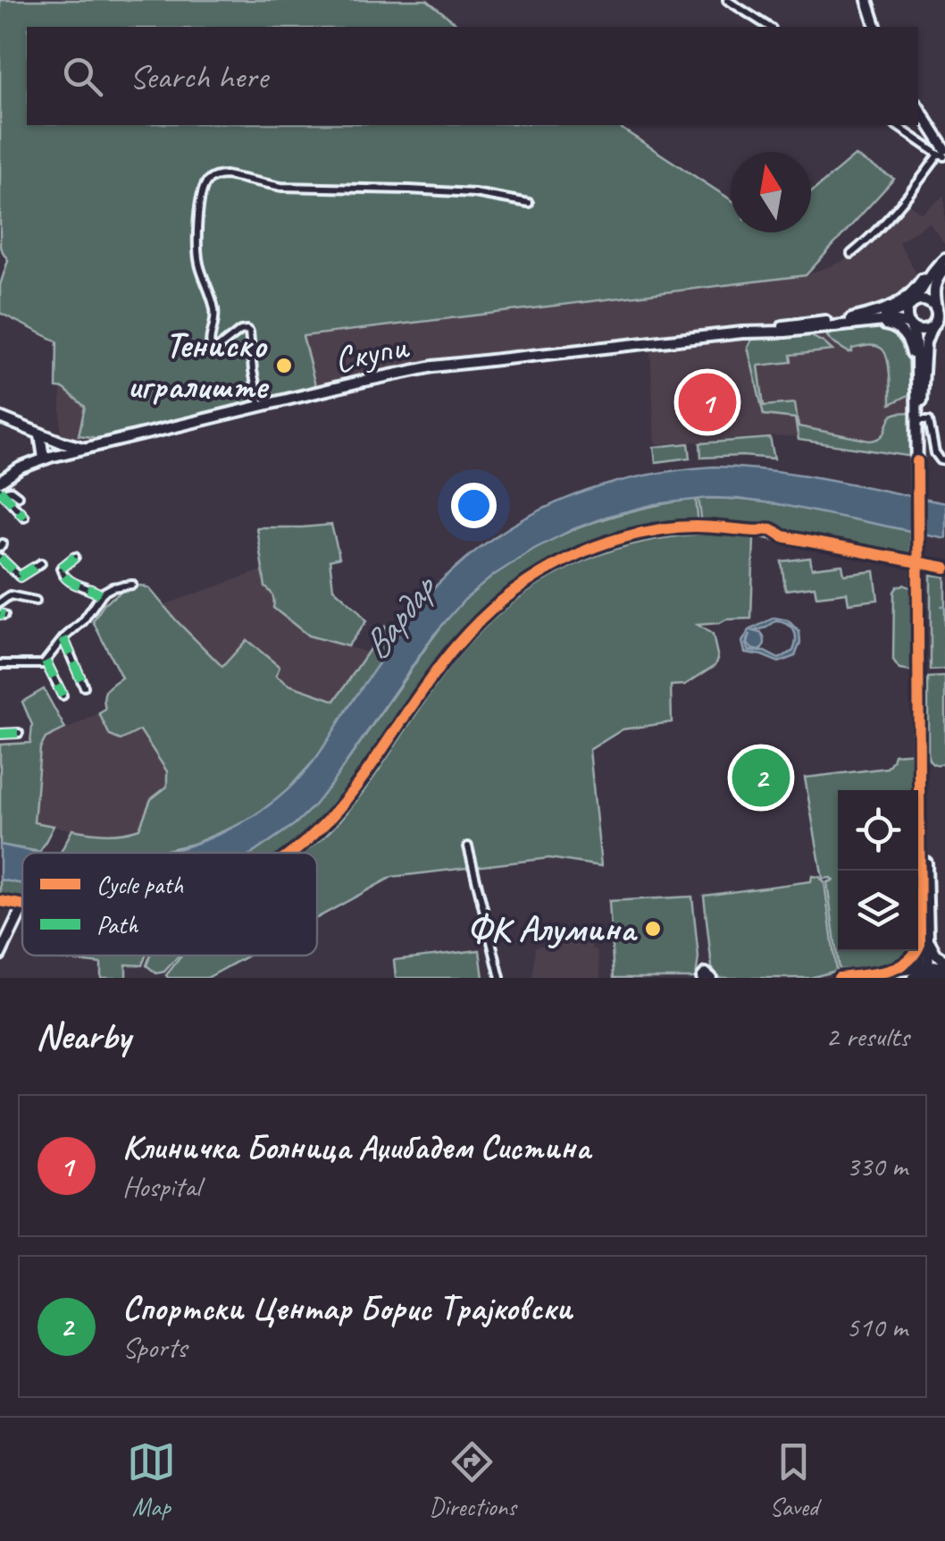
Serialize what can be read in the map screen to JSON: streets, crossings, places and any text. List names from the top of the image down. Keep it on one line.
{"streets":{"street":["Скупи"]},"water":["Вардар"],"places":["Тениско игралиште","ФК Алумина"],"legend":["Cycle path","Path"],"north":"top","page":{"search":"Search here","pins":["1","2"],"heading":["Nearby","2 results"],"list":[{"mark":"1","name":"Клиничка Болница Аџибадем Систина","note":"Hospital","value":"330 m"},{"mark":"2","name":"Спортски Центар Борис Трајковски","note":"Sports","value":"510 m"}],"nav":["Map","Directions","Saved"]}}
